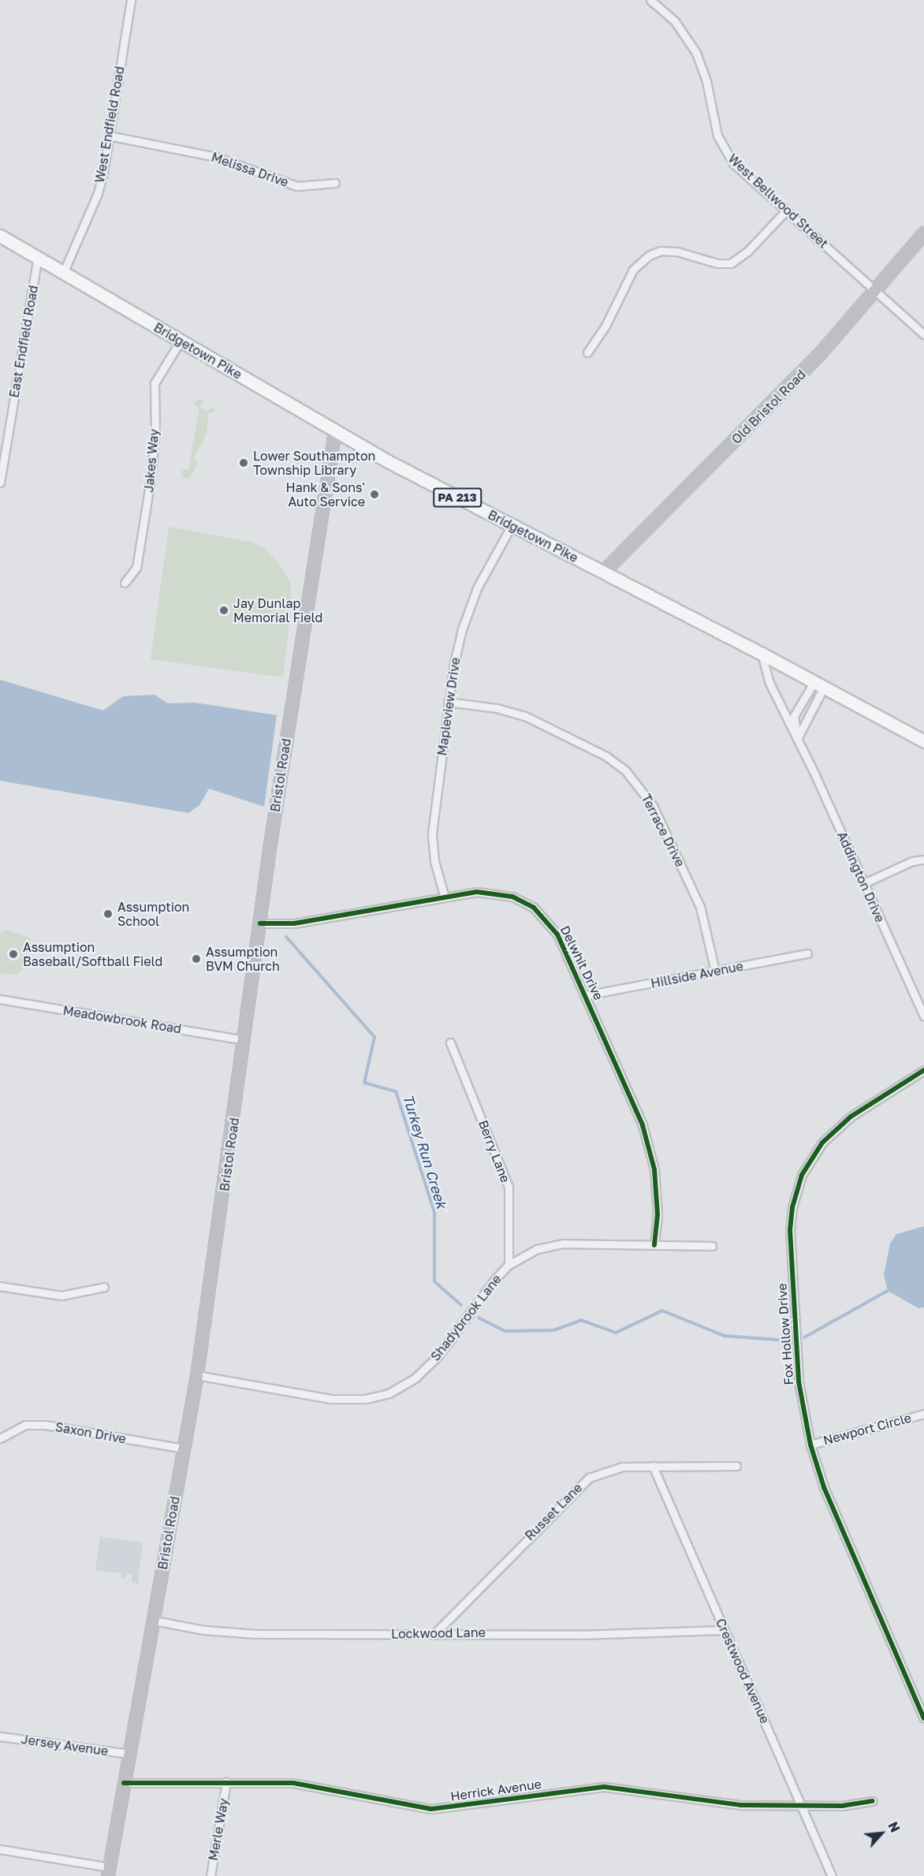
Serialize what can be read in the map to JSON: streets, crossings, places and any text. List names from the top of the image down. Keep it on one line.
{"streets":{"main road":["Bridgetown Pike","Old Bristol Road","PA 213","Bristol Road"],"street":["West Endfield Road","Melissa Drive","West Bellwood Street","East Endfield Road","Jakes Way","Mapleview Drive","Terrace Drive","Addington Drive","Delwhit Drive","Hillside Avenue","Meadowbrook Road","Berry Lane","Shadybrook Lane","Fox Hollow Drive","Newport Circle","Saxon Drive","Russet Lane","Lockwood Lane","Crestwood Avenue","Jersey Avenue","Herrick Avenue","Merle Way"]},"crossings":[["West Endfield Road","Melissa Drive"],["West Endfield Road","Bridgetown Pike"],["West Bellwood Street","Old Bristol Road"],["East Endfield Road","Bridgetown Pike"],["Bridgetown Pike","Old Bristol Road"],["Bridgetown Pike","Jakes Way"],["Bridgetown Pike","Mapleview Drive"],["Bridgetown Pike","Bristol Road"],["Bridgetown Pike","Addington Drive"],["Mapleview Drive","Terrace Drive"],["Mapleview Drive","Delwhit Drive"],["Bristol Road","Delwhit Drive"],["Bristol Road","Meadowbrook Road"],["Bristol Road","Shadybrook Lane"],["Bristol Road","Saxon Drive"],["Bristol Road","Lockwood Lane"],["Bristol Road","Jersey Avenue"],["Bristol Road","Herrick Avenue"],["Terrace Drive","Hillside Avenue"],["Delwhit Drive","Hillside Avenue"],["Delwhit Drive","Shadybrook Lane"],["Berry Lane","Shadybrook Lane"],["Fox Hollow Drive","Newport Circle"],["Russet Lane","Lockwood Lane"],["Russet Lane","Crestwood Avenue"],["Lockwood Lane","Crestwood Avenue"],["Crestwood Avenue","Herrick Avenue"],["Herrick Avenue","Merle Way"]],"water":["Turkey Run Creek"],"places":["Lower Southampton Township Library","Hank & Sons' Auto Service","Jay Dunlap Memorial Field","Assumption School","Assumption Baseball/Softball Field","Assumption BVM Church"],"north":"top right"}
